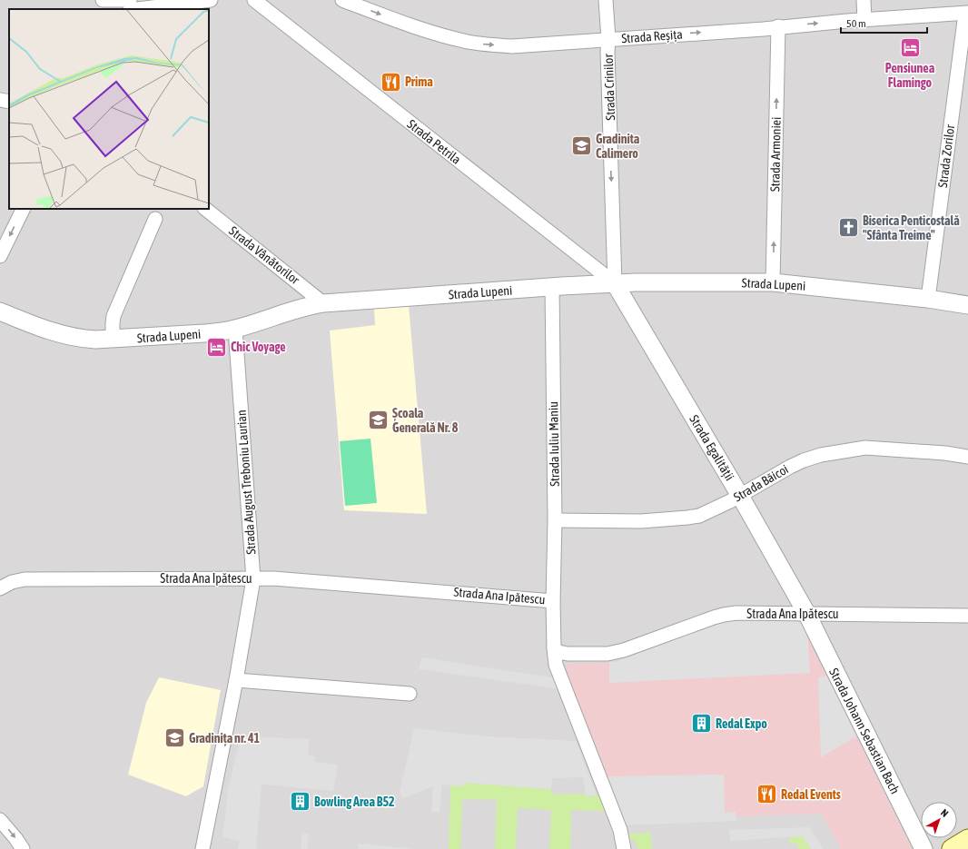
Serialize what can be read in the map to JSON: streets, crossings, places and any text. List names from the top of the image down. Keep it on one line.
{"streets":{"street":["Strada Reșița","Strada Crinilor","Strada Petrila","Strada Armoniei","Strada Zorilor","Strada Vânătorilor","Strada Lupeni","Strada Iuliu Maniu","Strada Egalității","Strada August Treboniu Laurian","Strada Băicoi","Strada Ana Ipătescu","Strada Johann Sebastian Bach"]},"crossings":[["Strada Reșița","Strada Crinilor"],["Strada Reșița","Strada Armoniei"],["Strada Reșița","Strada Zorilor"],["Strada Crinilor","Strada Petrila"],["Strada Crinilor","Strada Lupeni"],["Strada Crinilor","Strada Egalității"],["Strada Petrila","Strada Lupeni"],["Strada Petrila","Strada Egalității"],["Strada Armoniei","Strada Lupeni"],["Strada Zorilor","Strada Lupeni"],["Strada Vânătorilor","Strada Lupeni"],["Strada Lupeni","Strada Iuliu Maniu"],["Strada Lupeni","Strada Egalității"],["Strada Lupeni","Strada August Treboniu Laurian"],["Strada Iuliu Maniu","Strada Băicoi"],["Strada Iuliu Maniu","Strada Ana Ipătescu"],["Strada Egalității","Strada Băicoi"],["Strada Egalității","Strada Ana Ipătescu"],["Strada Egalității","Strada Johann Sebastian Bach"],["Strada August Treboniu Laurian","Strada Ana Ipătescu"],["Strada Ana Ipătescu","Strada Johann Sebastian Bach"]],"one_way":["Strada Reșița","Strada Crinilor","Strada Armoniei"],"places":{"hotel":["Pensiunea Flamingo","Chic Voyage"],"restaurant":["Prima","Redal Events"],"school or university":["Gradinita Calimero","Școala Generală Nr. 8","Gradinița nr. 41"],"church":["Biserica Penticostală \"Sfânta Treime\""],"building":["Redal Expo","Bowling Area B52"]},"scale_bar":"50 m","north":"top right"}
